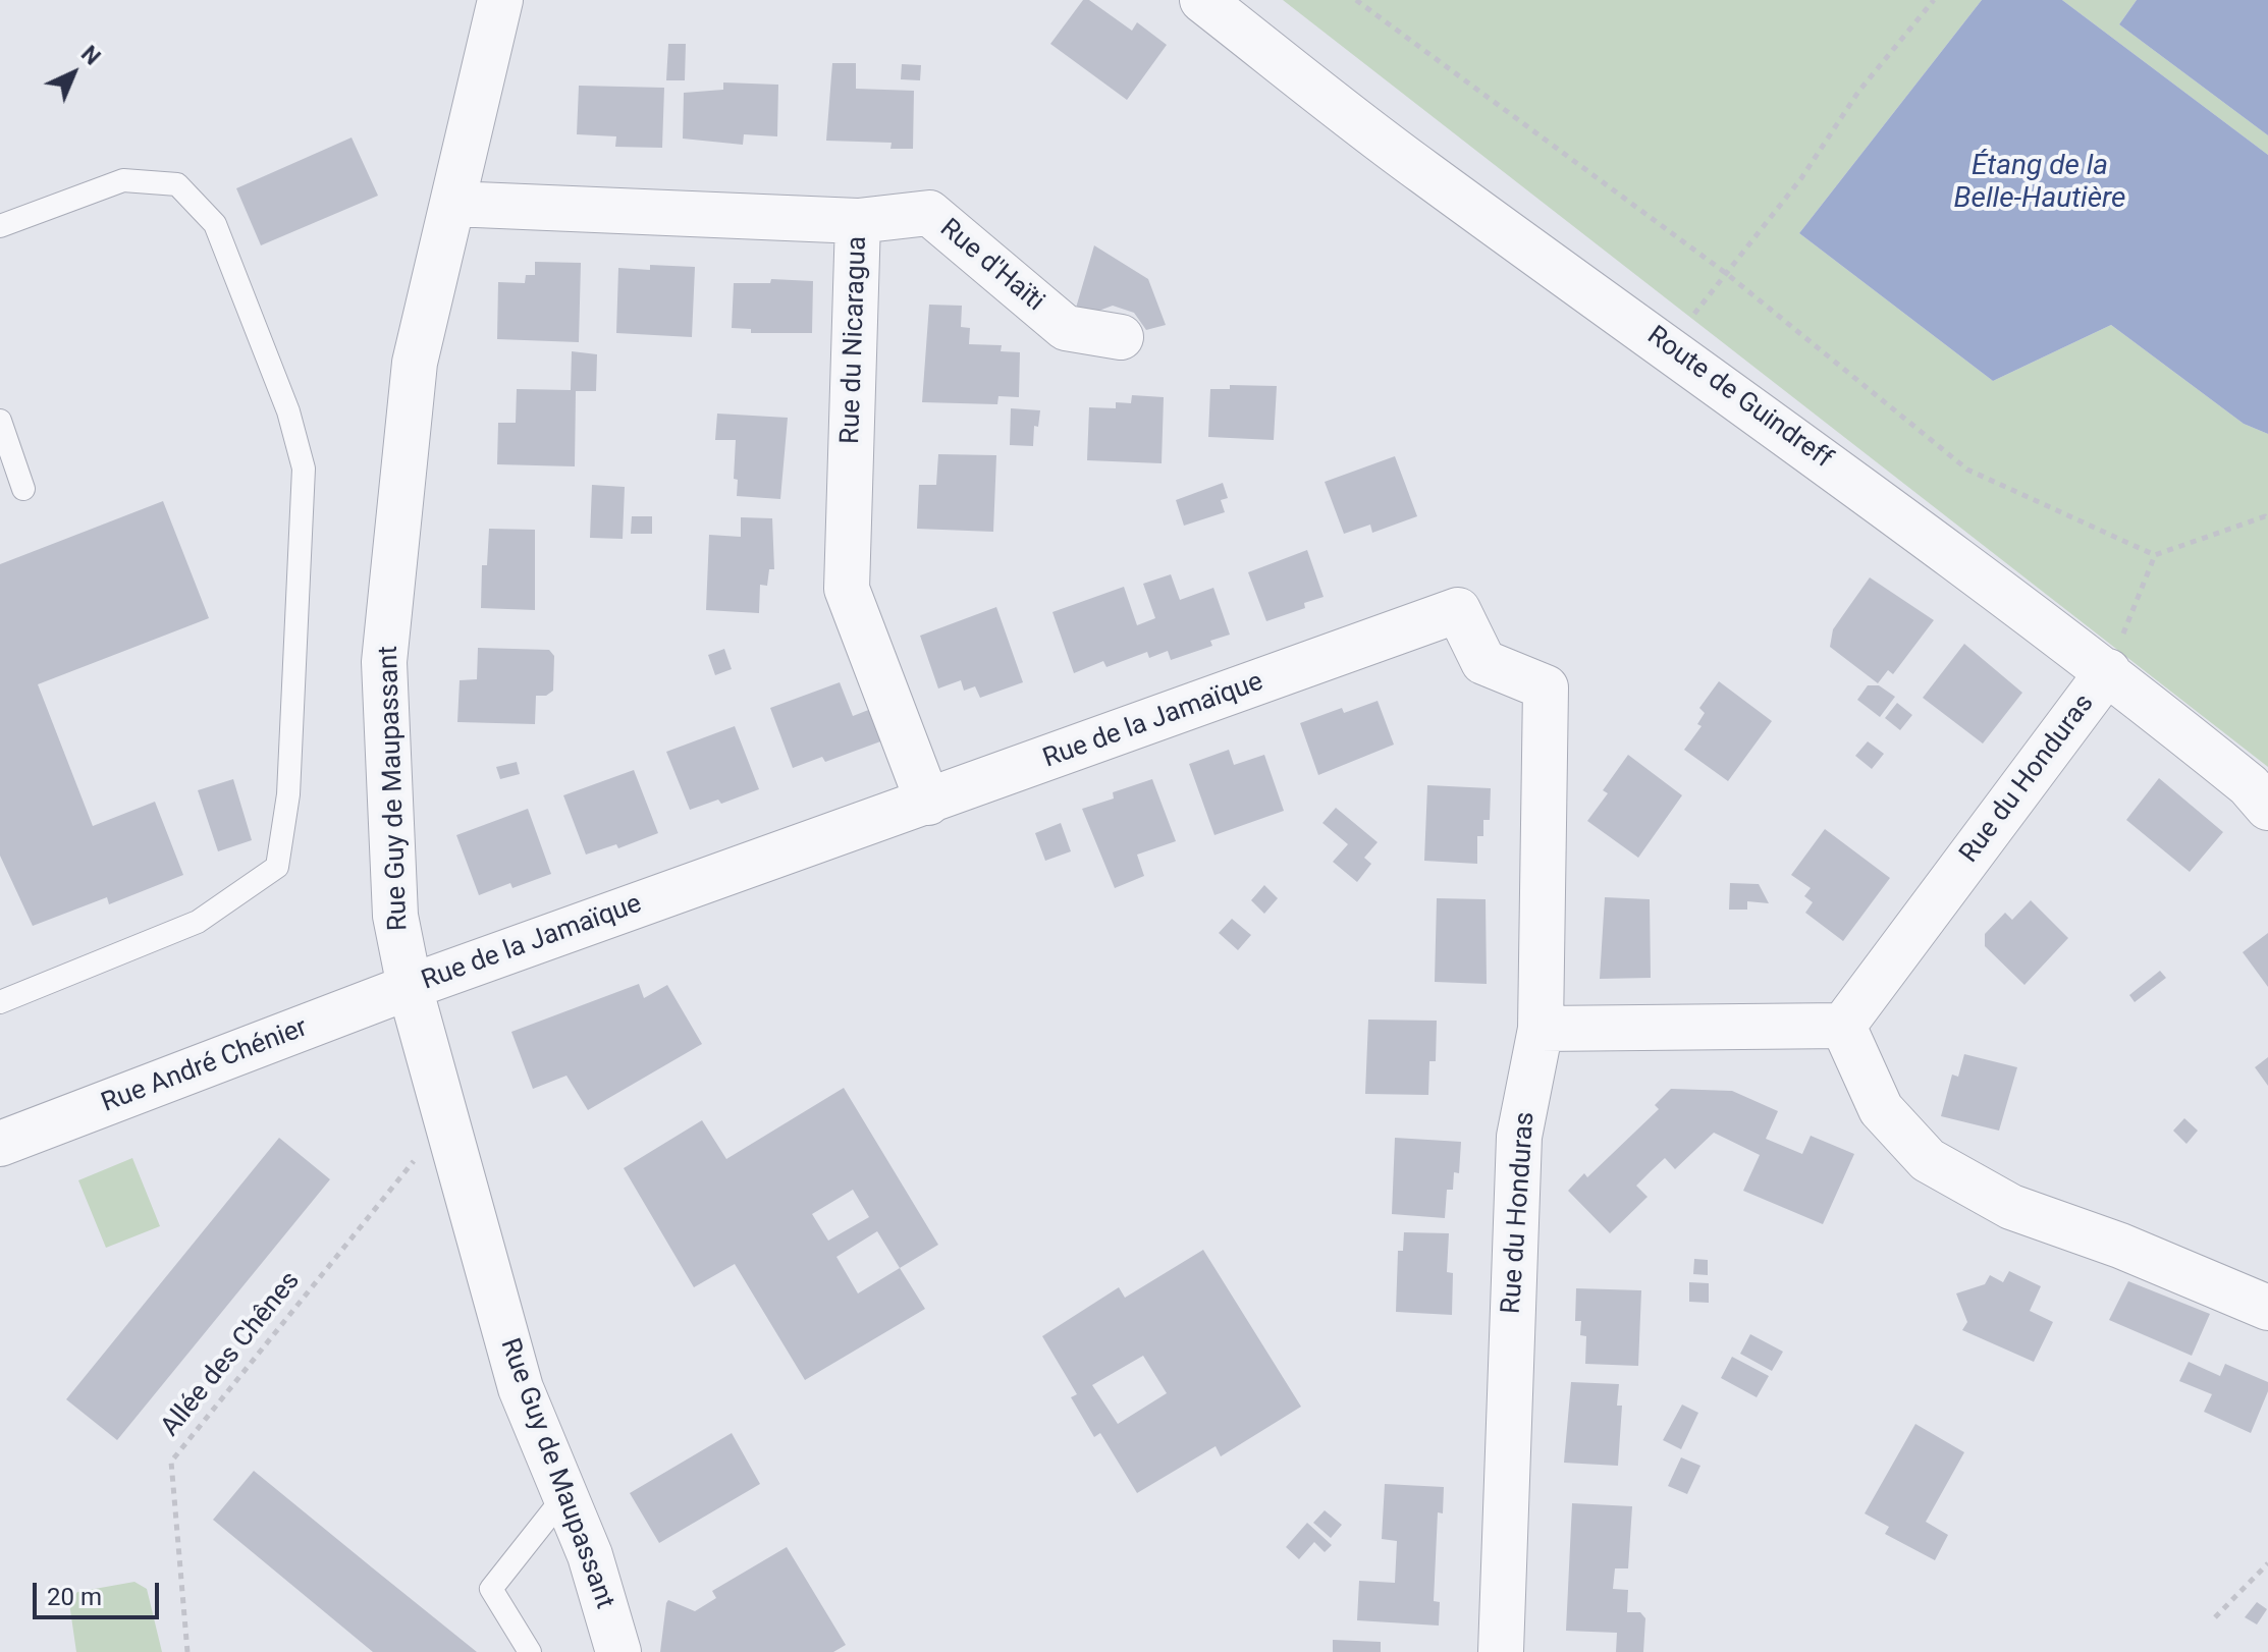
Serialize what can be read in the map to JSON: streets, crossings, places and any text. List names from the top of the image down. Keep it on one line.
{"streets":{"street":["Rue d'Haïti","Rue du Nicaragua","Route de Guindreff","Rue de la Jamaïque","Rue du Honduras","Rue Guy de Maupassant","Rue André Chénier"],"path":["Allée des Chênes"]},"crossings":[["Rue d'Haïti","Rue du Nicaragua"],["Rue du Nicaragua","Rue de la Jamaïque"],["Rue du Nicaragua","Rue Guy de Maupassant"],["Route de Guindreff","Rue du Honduras"],["Rue de la Jamaïque","Rue du Honduras"],["Rue de la Jamaïque","Rue Guy de Maupassant"],["Rue de la Jamaïque","Rue André Chénier"],["Rue Guy de Maupassant","Rue André Chénier"],["Rue Guy de Maupassant","Allée des Chênes"]],"water":["Étang de la Belle-Hautière"],"scale_bar":"20 m","north":"top right"}
